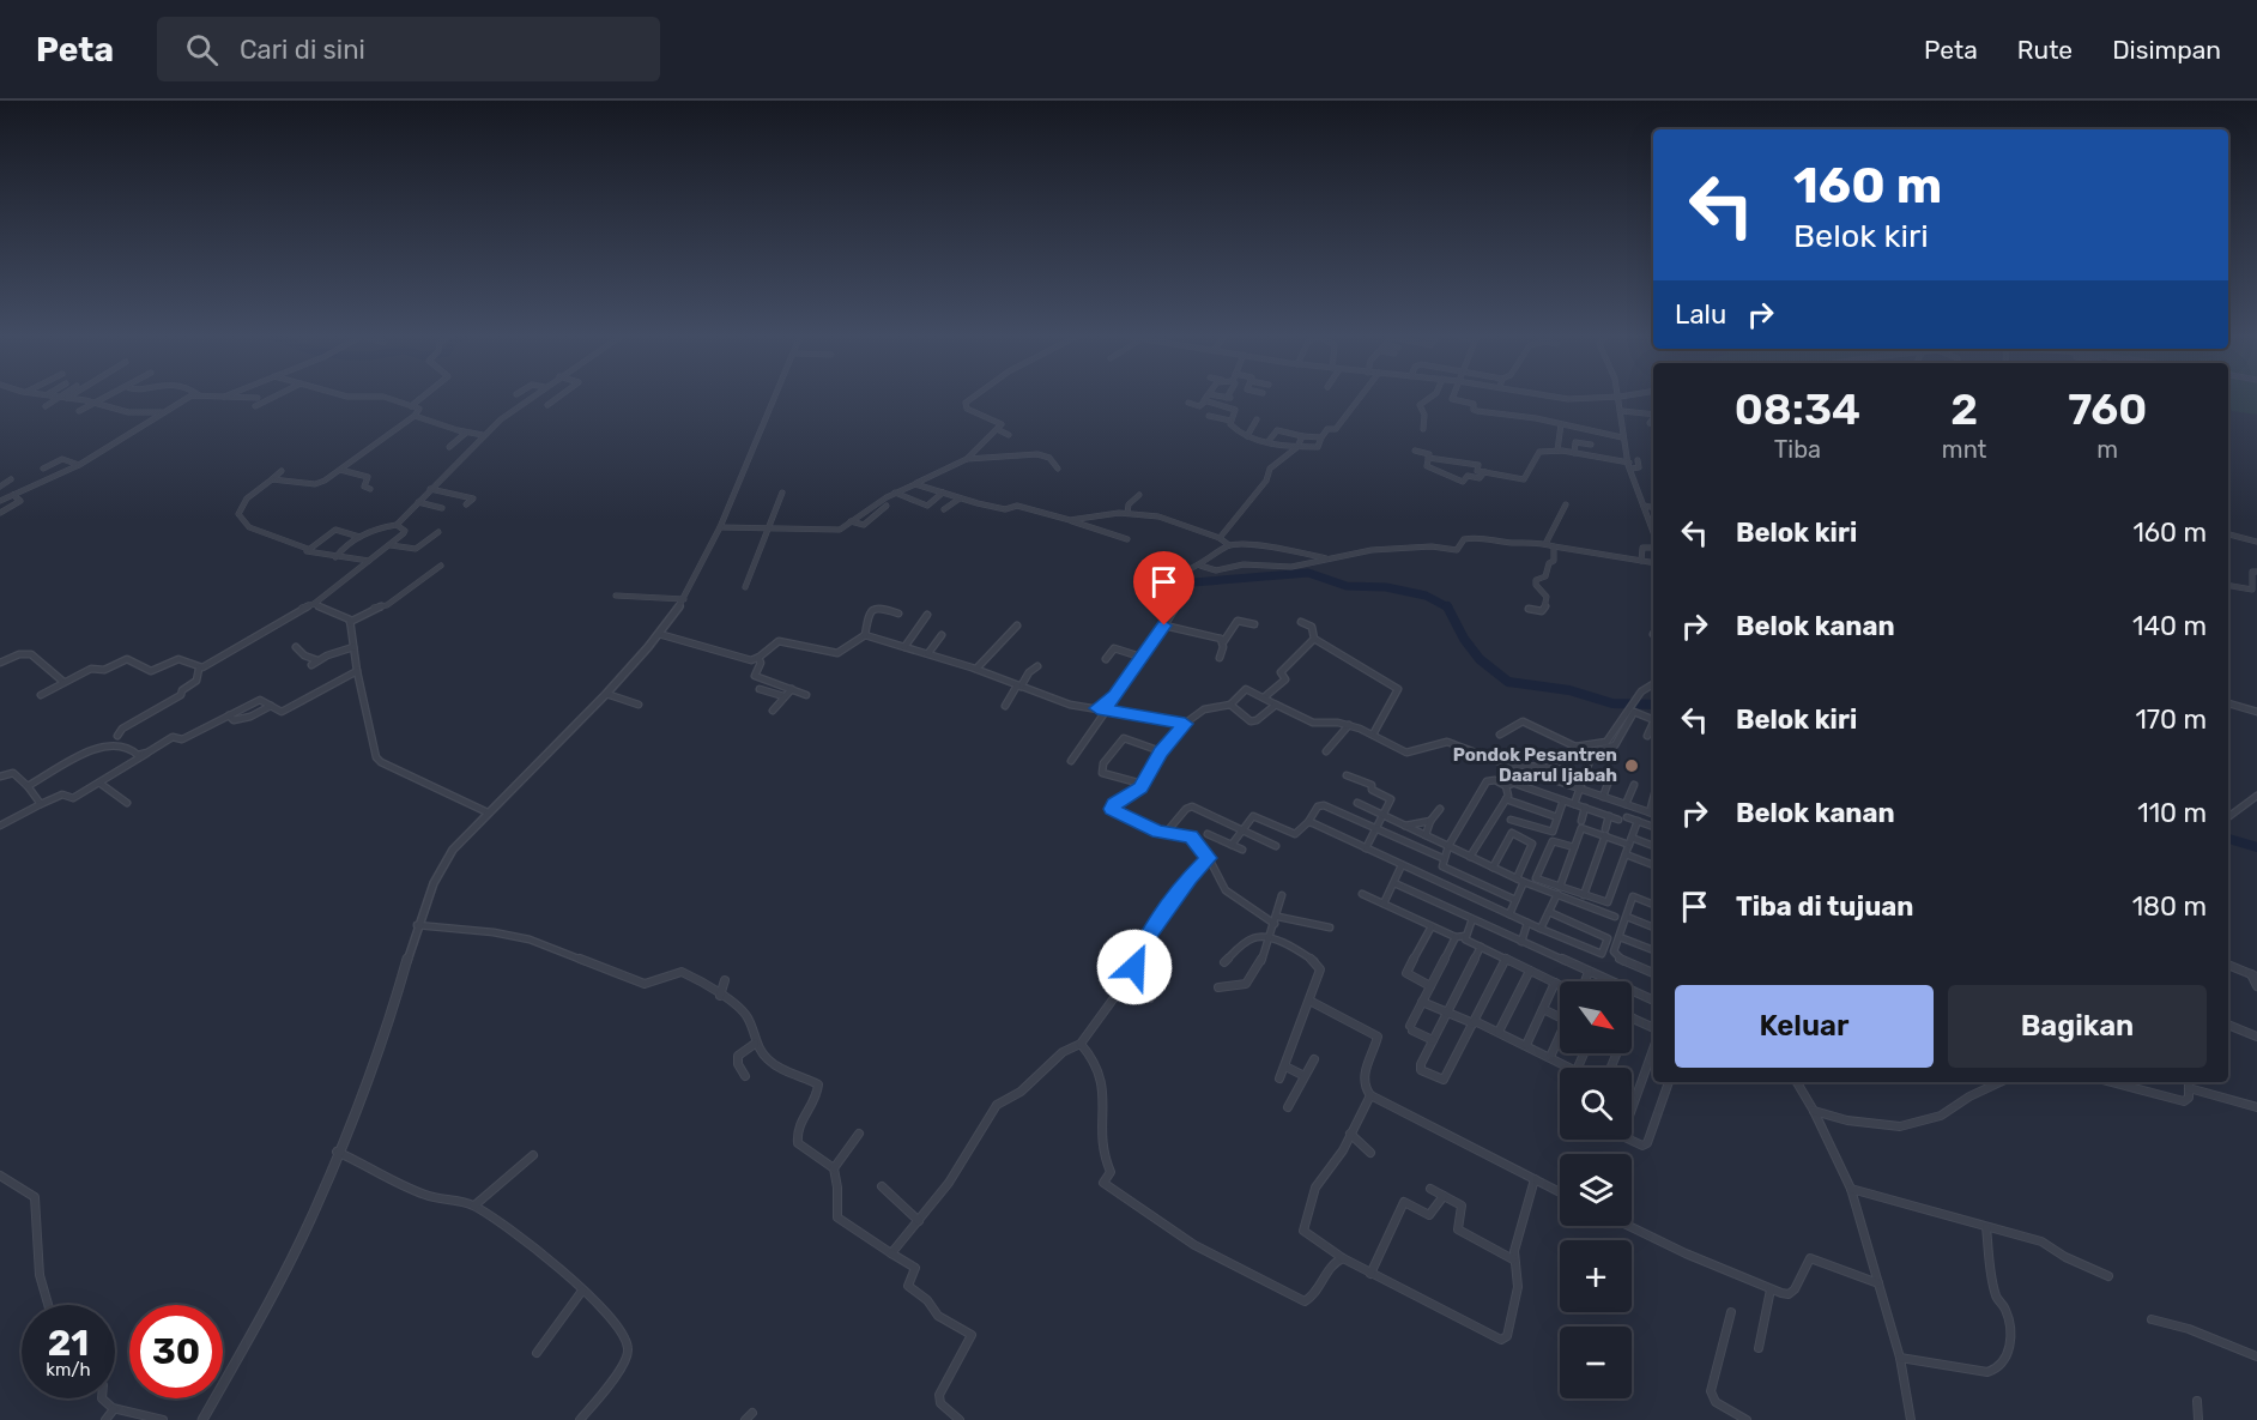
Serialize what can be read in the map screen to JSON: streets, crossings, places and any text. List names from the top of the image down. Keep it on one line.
{"places":["Pondok Pesantren Daarul Ijabah"],"north":"bottom right","page":{"header":"Peta","search":"Cari di sini","nav":["Peta","Rute","Disimpan"],"turn":["160 m","Belok kiri"],"then":"Lalu","eta":["08:34","Tiba","2","mnt","760","m"],"list":[{"name":"Belok kiri","value":"160 m"},{"name":"Belok kanan","value":"140 m"},{"name":"Belok kiri","value":"170 m"},{"name":"Belok kanan","value":"110 m"},{"name":"Tiba di tujuan","value":"180 m"}],"buttons":["Keluar","Bagikan"],"map_buttons":["+","−"],"speed":"21 km/h","limit":"30"}}
